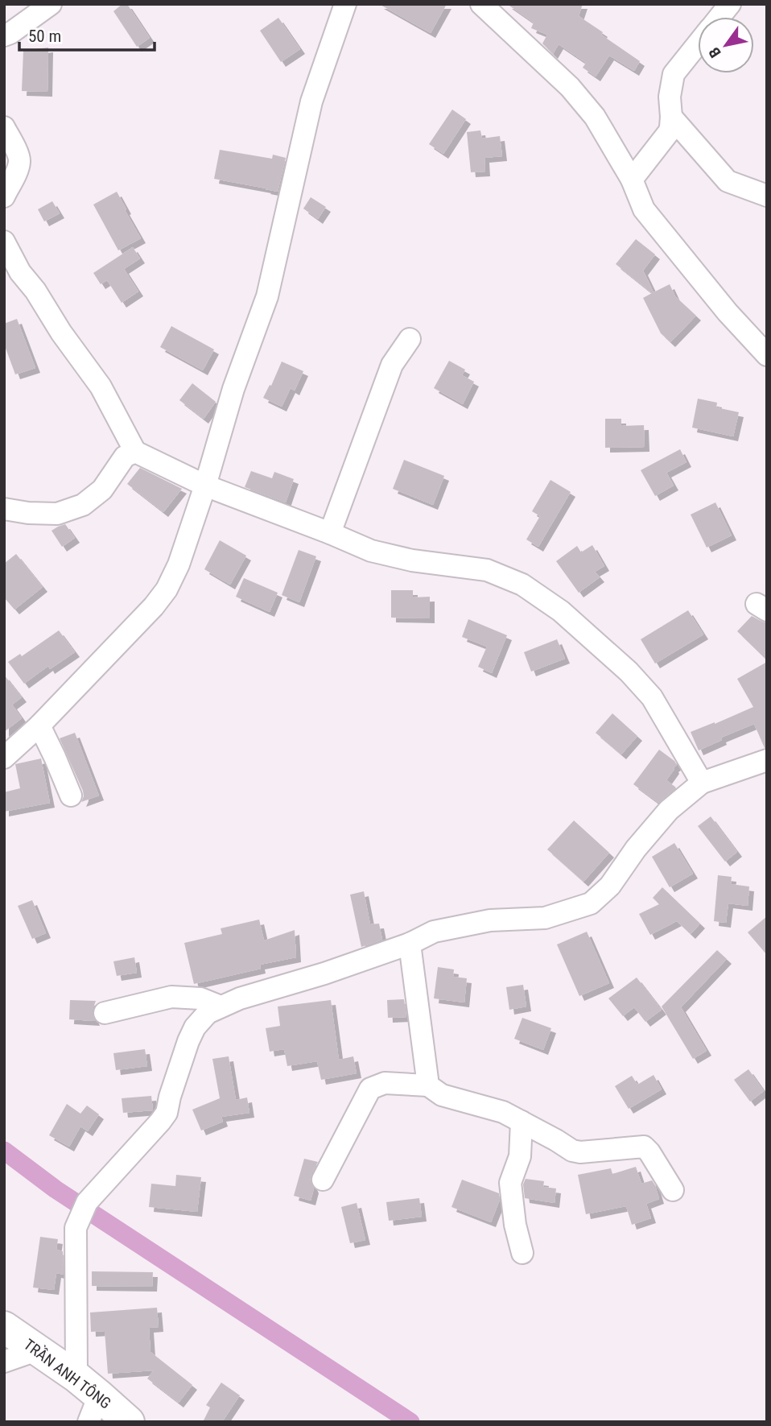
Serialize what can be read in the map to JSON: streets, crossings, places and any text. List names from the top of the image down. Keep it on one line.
{"streets":{"street":["TRẦN ANH TÔNG"]},"scale_bar":"50 m","north":"bottom left"}
